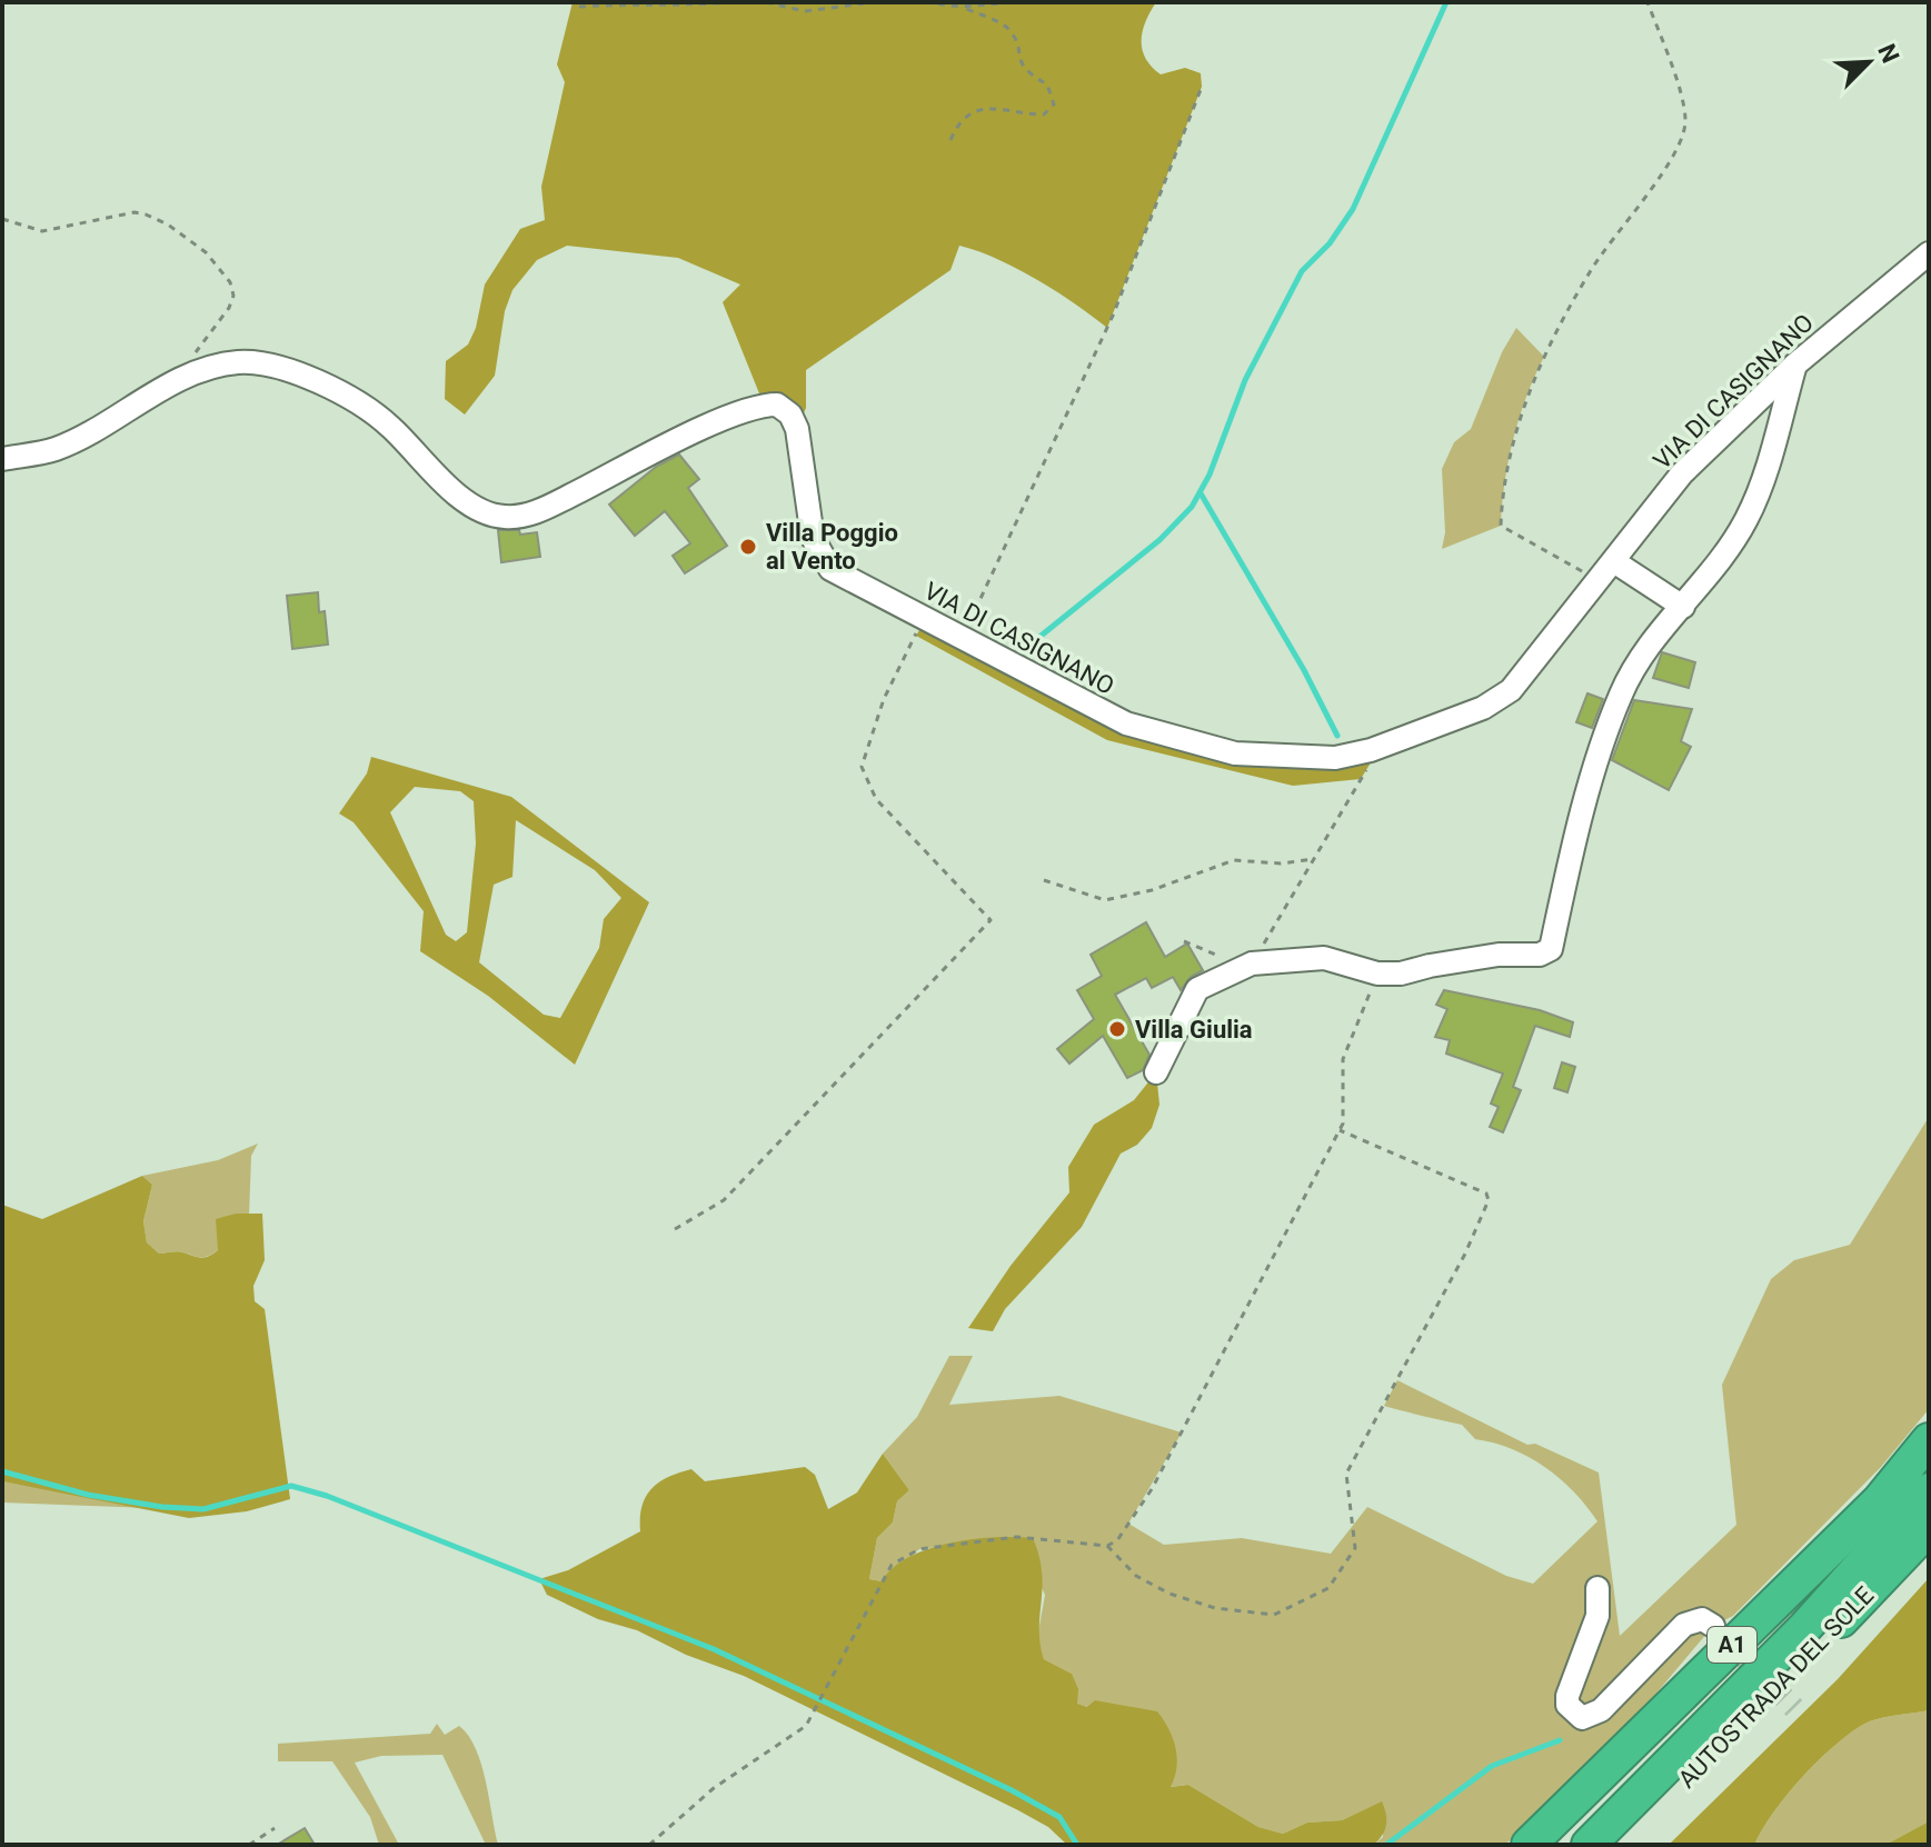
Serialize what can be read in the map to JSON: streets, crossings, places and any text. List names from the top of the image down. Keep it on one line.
{"streets":{"highway":["A1","AUTOSTRADA DEL SOLE"],"street":["VIA DI CASIGNANO"]},"places":["Villa Poggio al Vento","Villa Giulia"],"north":"top right"}
